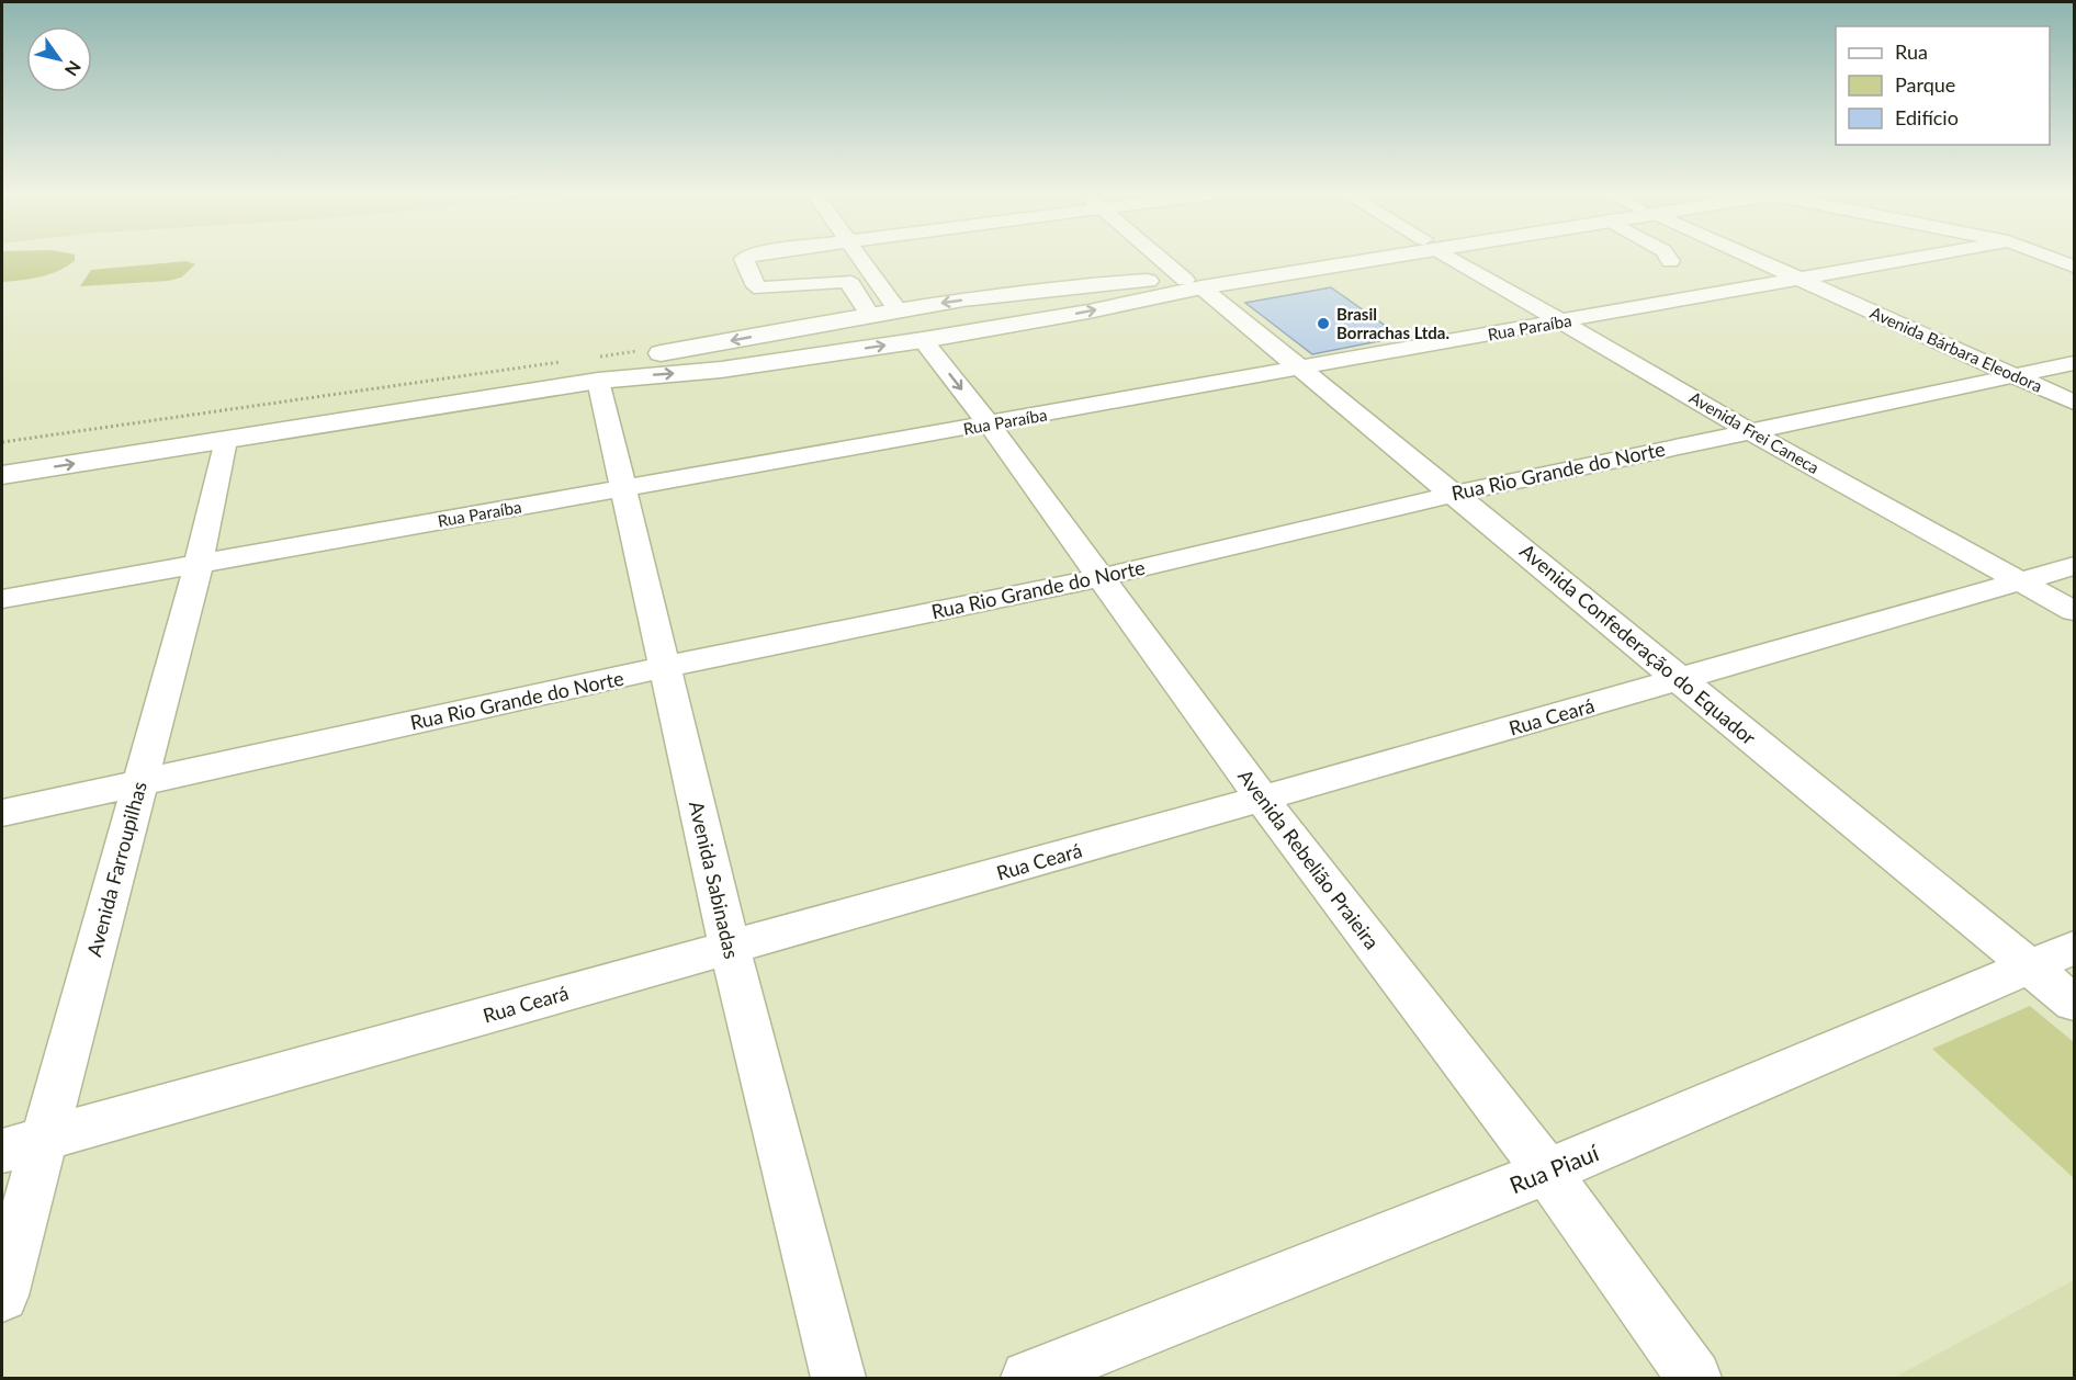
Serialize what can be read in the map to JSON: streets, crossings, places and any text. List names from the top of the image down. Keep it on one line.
{"streets":{"street":["Rua Paraíba","Avenida Bárbara Eleodora","Avenida Frei Caneca","Rua Rio Grande do Norte","Avenida Confederação do Equador","Rua Ceará","Avenida Rebelião Praieira","Avenida Farroupilhas","Avenida Sabinadas","Rua Piauí"]},"crossings":[["Rua Paraíba","Avenida Bárbara Eleodora"],["Rua Paraíba","Avenida Frei Caneca"],["Rua Paraíba","Avenida Confederação do Equador"],["Rua Paraíba","Avenida Rebelião Praieira"],["Rua Paraíba","Avenida Farroupilhas"],["Rua Paraíba","Avenida Sabinadas"],["Avenida Bárbara Eleodora","Rua Rio Grande do Norte"],["Avenida Frei Caneca","Rua Rio Grande do Norte"],["Avenida Frei Caneca","Rua Ceará"],["Rua Rio Grande do Norte","Avenida Confederação do Equador"],["Rua Rio Grande do Norte","Avenida Rebelião Praieira"],["Rua Rio Grande do Norte","Avenida Farroupilhas"],["Rua Rio Grande do Norte","Avenida Sabinadas"],["Avenida Confederação do Equador","Rua Ceará"],["Avenida Confederação do Equador","Rua Piauí"],["Rua Ceará","Avenida Rebelião Praieira"],["Rua Ceará","Avenida Farroupilhas"],["Rua Ceará","Avenida Sabinadas"],["Avenida Rebelião Praieira","Rua Piauí"]],"places":["Brasil Borrachas Ltda."],"legend":["Rua","Parque","Edifício"],"north":"bottom right"}
